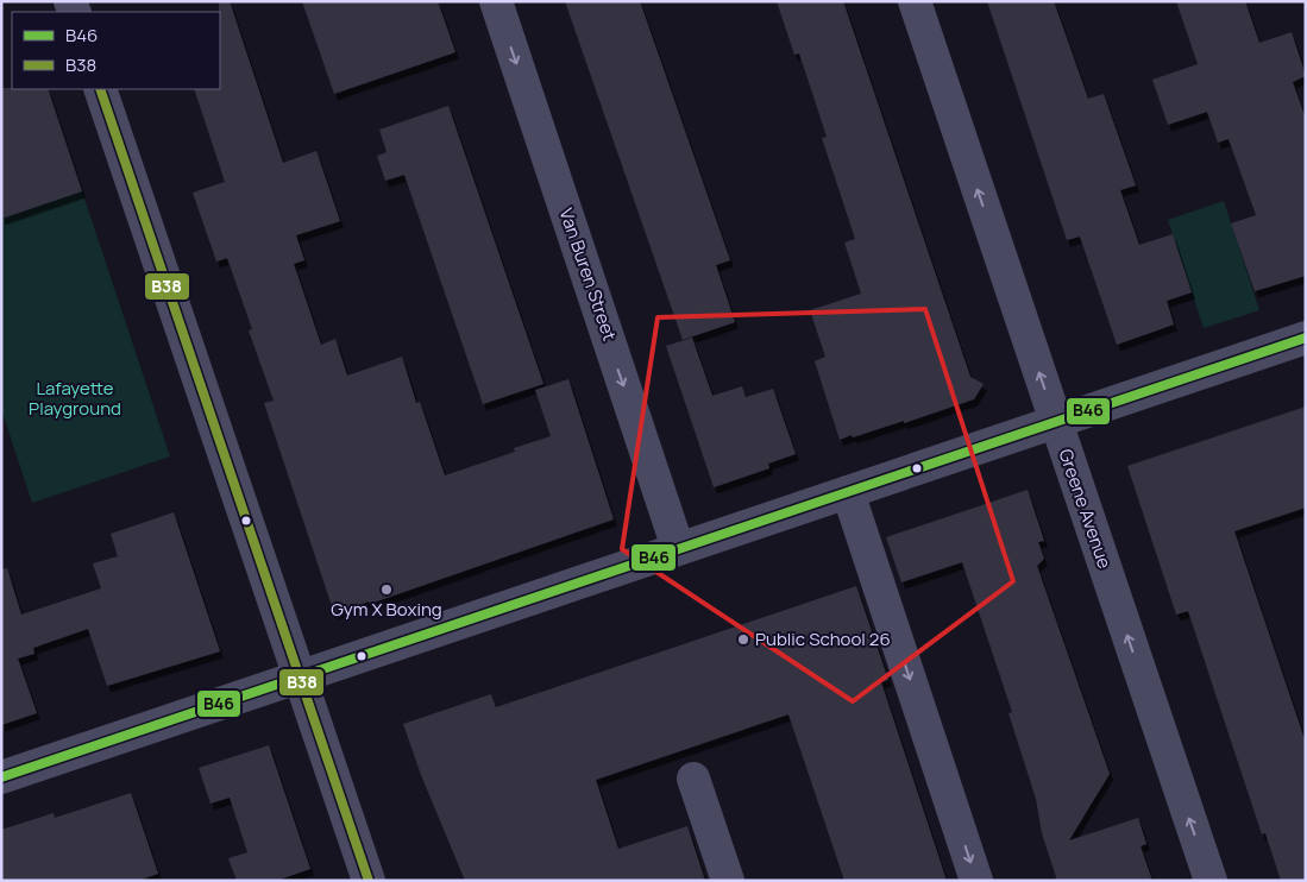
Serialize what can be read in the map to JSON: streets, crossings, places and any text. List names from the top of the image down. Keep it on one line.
{"streets":{"street":["Van Buren Street","Greene Avenue"]},"one_way":["Van Buren Street"],"parks":["Lafayette Playground"],"places":["Gym X Boxing","Public School 26"],"lines":["transit line B38","transit line B46"],"legend":["B46","B38"]}
